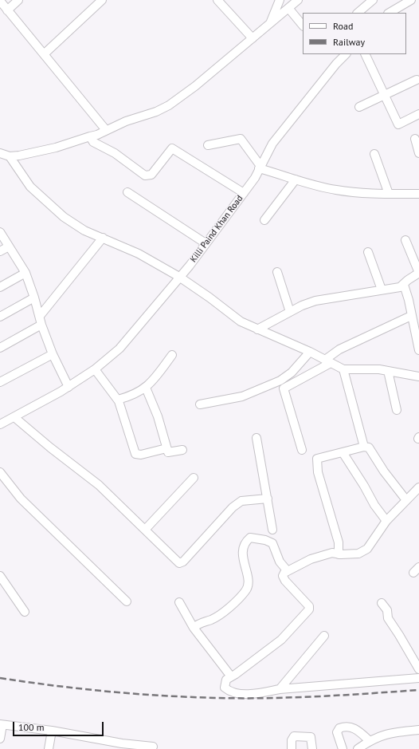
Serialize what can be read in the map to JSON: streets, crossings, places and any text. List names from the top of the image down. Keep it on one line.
{"streets":{"street":["Killi Paind Khan Road"]},"legend":["Road","Railway"],"scale_bar":"100 m"}
